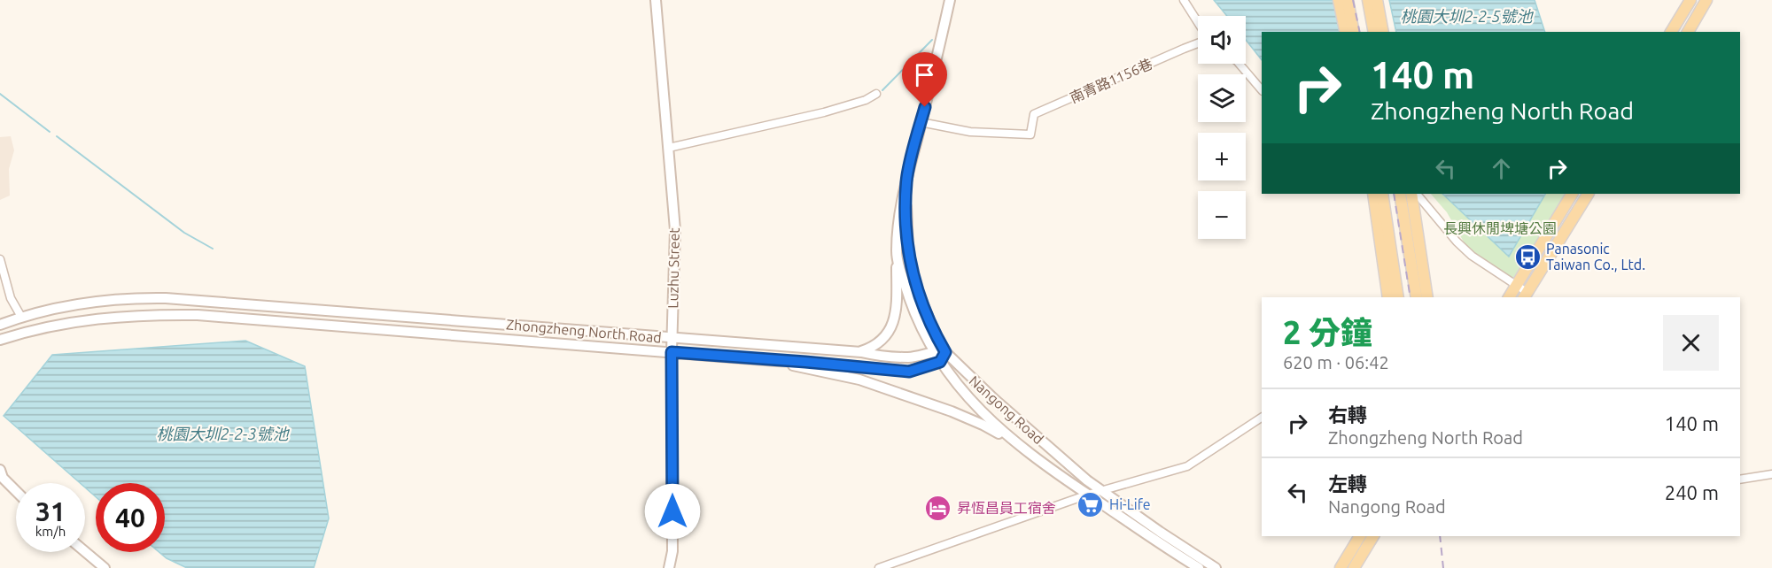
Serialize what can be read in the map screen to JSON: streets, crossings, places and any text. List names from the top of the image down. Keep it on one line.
{"streets":{"street":["南青路1156巷","Luzhu Street","Zhongzheng North Road","Nangong Road"]},"crossings":[["南青路1156巷","Nangong Road"],["Luzhu Street","Zhongzheng North Road"],["Zhongzheng North Road","Nangong Road"]],"water":["桃園大圳2-2-5號池","桃園大圳2-2-3號池"],"parks":["長興休閒埤塘公園"],"places":{"bus stop":["Panasonic Taiwan Co., Ltd."],"supermarket":["Hi-Life"],"hotel":["昇恆昌員工宿舍"]},"page":{"map_buttons":["+","−"],"turn":["140 m","Zhongzheng North Road"],"heading":["2 分鐘","620 m · 06:42"],"list":[{"name":"右轉","note":"Zhongzheng North Road","value":"140 m"},{"name":"左轉","note":"Nangong Road","value":"240 m"}],"speed":"31 km/h","limit":"40"}}
